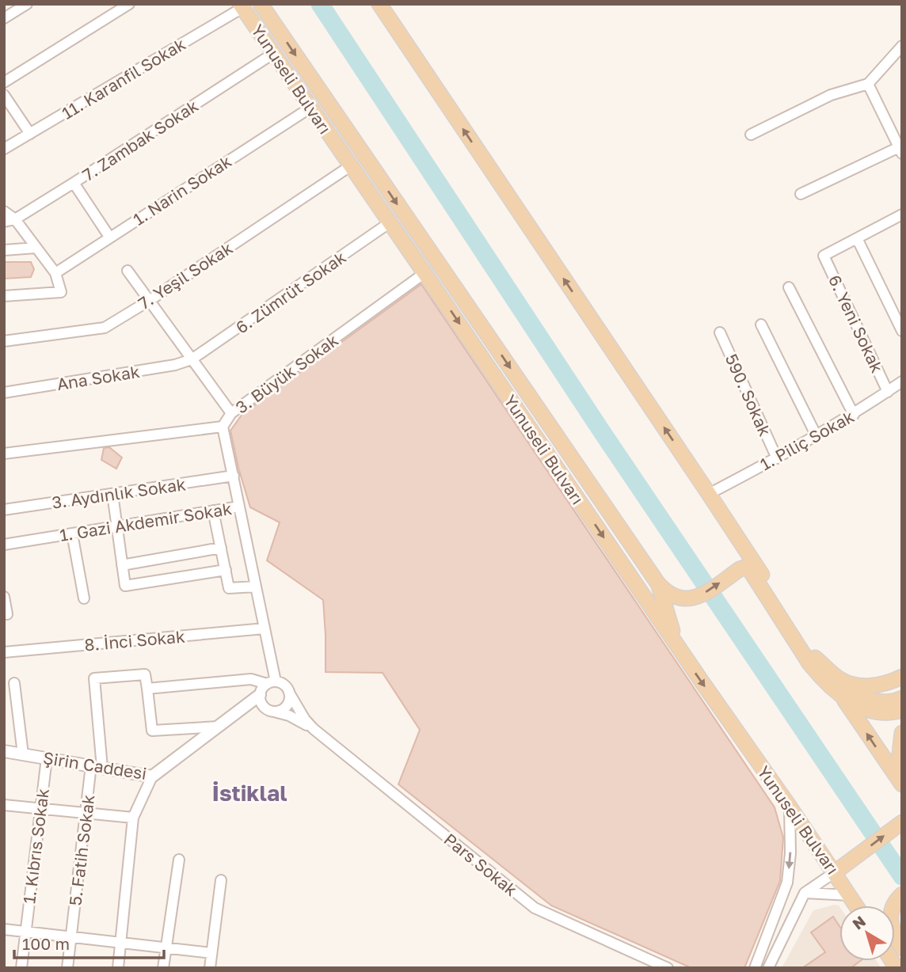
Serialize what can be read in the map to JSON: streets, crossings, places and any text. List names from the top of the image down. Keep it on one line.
{"streets":{"main road":["Yunuseli Bulvarı"],"street":["11. Karanfil Sokak","7. Zambak Sokak","1. Narin Sokak","7. Yeşil Sokak","6. Zümrüt Sokak","6. Yeni Sokak","3. Büyük Sokak","Ana Sokak","590. Sokak","1. Piliç Sokak","3. Aydınlık Sokak","1. Gazi Akdemir Sokak","8. İnci Sokak","Şirin Caddesi","1. Kıbrıs Sokak","5. Fatih Sokak","Pars Sokak"]},"crossings":[["11. Karanfil Sokak","Yunuseli Bulvarı"],["Yunuseli Bulvarı","7. Zambak Sokak"],["Yunuseli Bulvarı","1. Narin Sokak"],["Yunuseli Bulvarı","7. Yeşil Sokak"],["Yunuseli Bulvarı","6. Zümrüt Sokak"],["Yunuseli Bulvarı","3. Büyük Sokak"],["6. Zümrüt Sokak","Ana Sokak"],["6. Yeni Sokak","1. Piliç Sokak"],["3. Büyük Sokak","1. Gazi Akdemir Sokak"],["590. Sokak","1. Piliç Sokak"],["3. Aydınlık Sokak","1. Gazi Akdemir Sokak"],["Şirin Caddesi","1. Kıbrıs Sokak"],["Şirin Caddesi","5. Fatih Sokak"]],"districts":["İstiklal"],"scale_bar":"100 m","north":"top left"}
